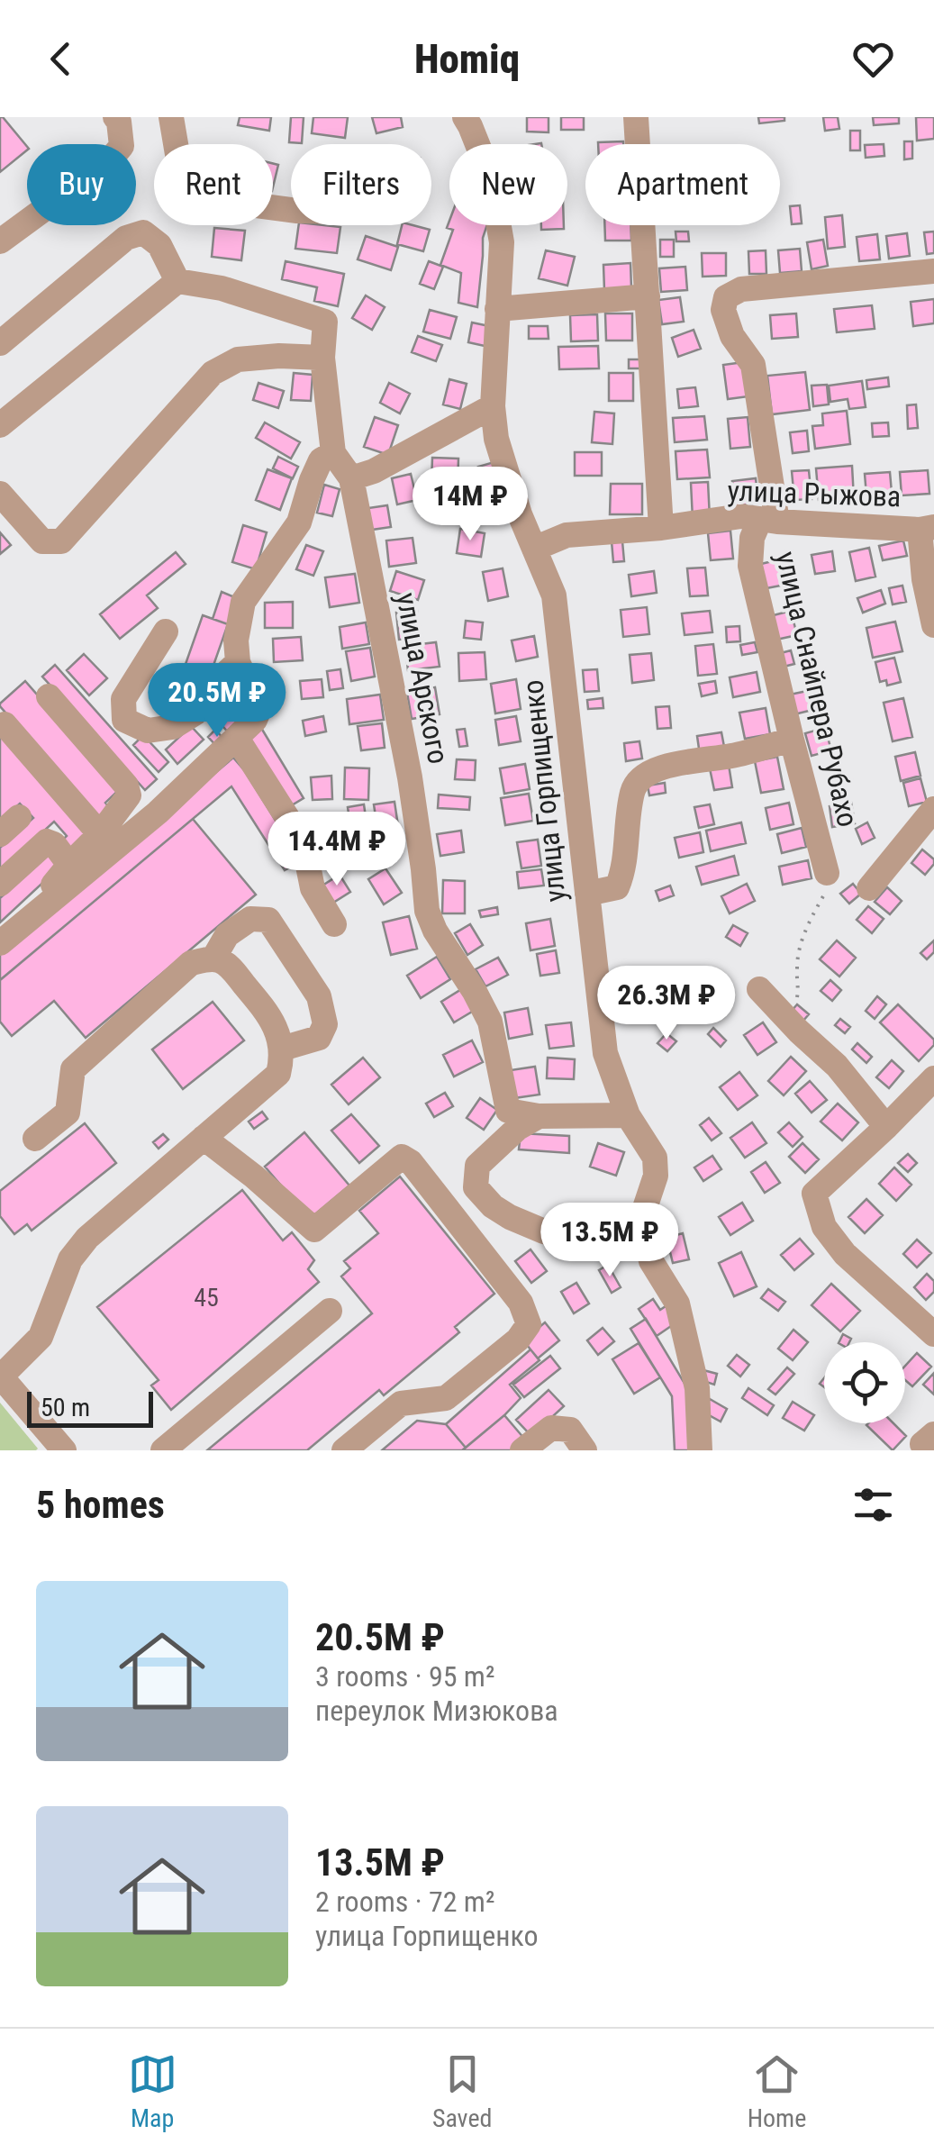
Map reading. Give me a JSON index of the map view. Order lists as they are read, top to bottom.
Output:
{
  "streets": {
    "street": [
      "улица Рыжова",
      "улица Арского",
      "улица Снайпера Рубахо",
      "улица Горпищенко"
    ]
  },
  "crossings": [
    ["улица Рыжова", "улица Снайпера Рубахо"],
    ["улица Рыжова", "улица Горпищенко"],
    ["улица Арского", "улица Горпищенко"]
  ],
  "house_numbers": ["45"],
  "scale_bar": "50 m",
  "page": {
    "header": "Homiq",
    "chip": [
      "Buy",
      "Rent",
      "Filters",
      "New",
      "Apartment"
    ],
    "price": [
      "14M ₽",
      "20.5M ₽",
      "14.4M ₽",
      "26.3M ₽",
      "13.5M ₽"
    ],
    "scale": "50 m",
    "heading": "5 homes",
    "list": [
      {
        "name": "20.5M ₽",
        "note": "3 rooms · 95 m² · переулок Мизюкова"
      },
      {
        "name": "13.5M ₽",
        "note": "2 rooms · 72 m² · улица Горпищенко"
      }
    ],
    "tabs": ["Map", "Saved", "Home"]
  }
}
